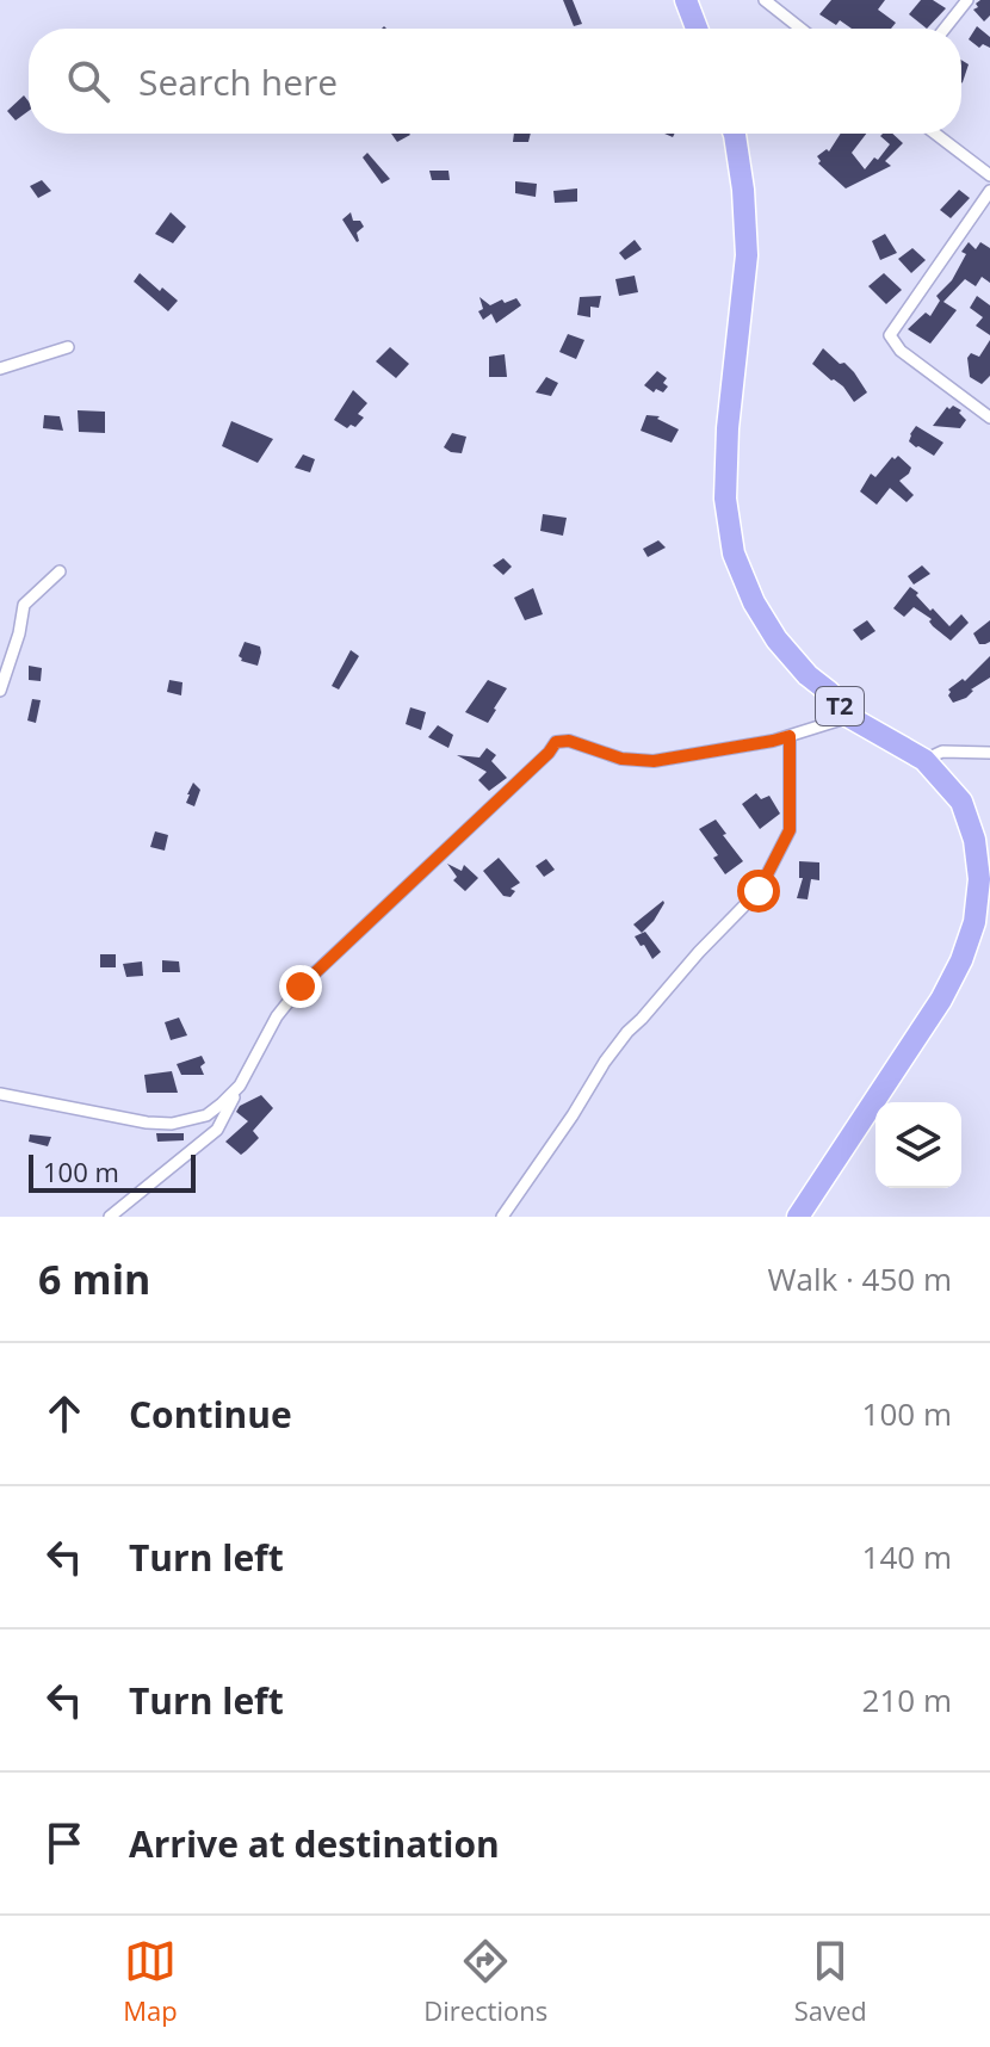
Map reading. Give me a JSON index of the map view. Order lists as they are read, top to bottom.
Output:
{
  "streets": {
    "highway": ["T2"]
  },
  "scale_bar": "100 m",
  "page": {
    "search": "Search here",
    "scale": "100 m",
    "heading": ["6 min", "Walk · 450 m"],
    "list": [
      ["Continue", "100 m"],
      ["Turn left", "140 m"],
      ["Turn left", "210 m"],
      "Arrive at destination"
    ],
    "nav": ["Map", "Directions", "Saved"]
  }
}
